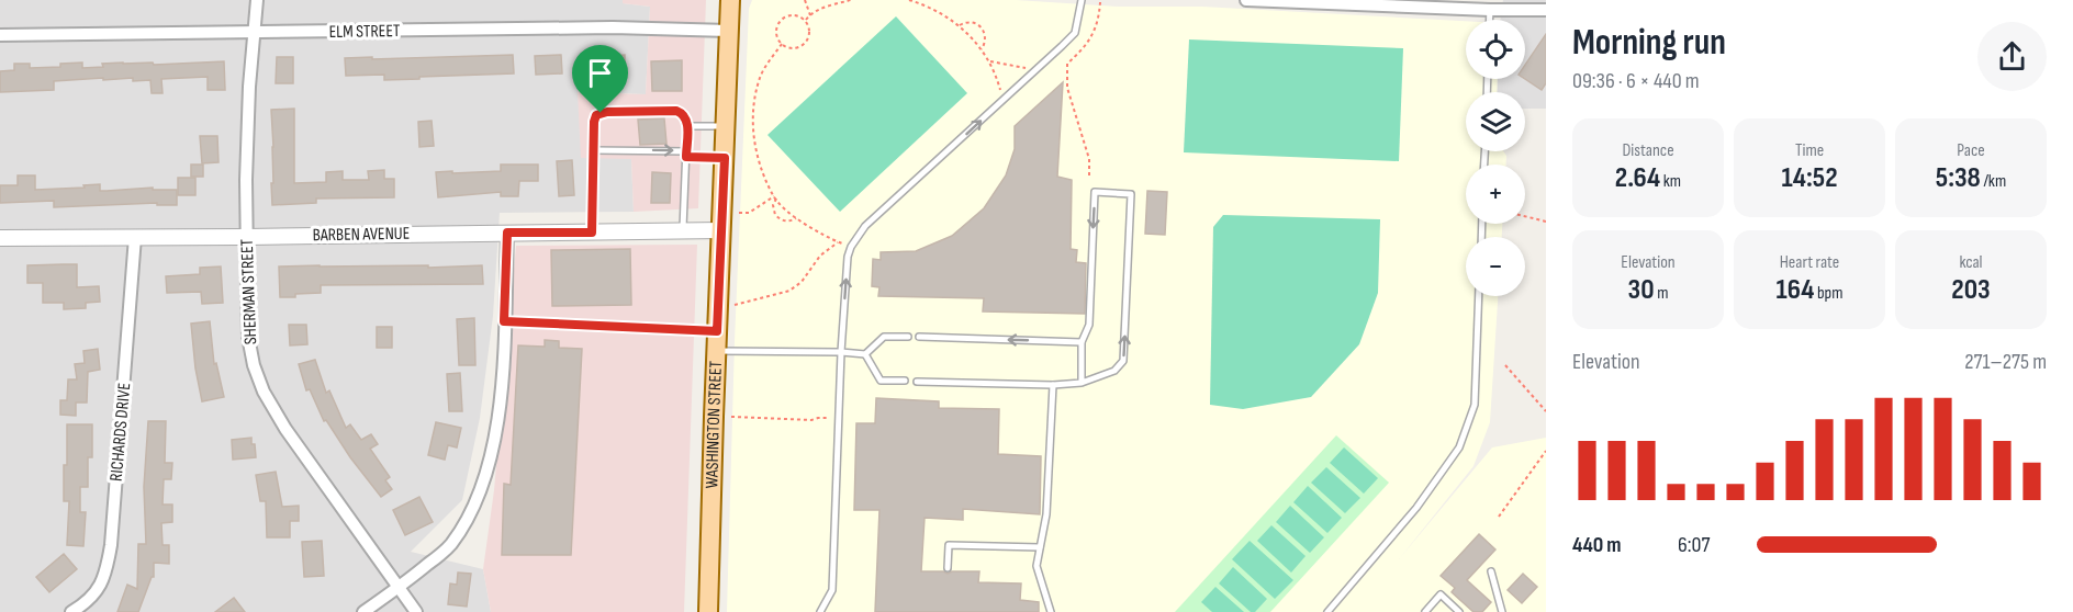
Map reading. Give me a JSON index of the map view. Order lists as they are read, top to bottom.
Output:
{
  "streets": {
    "main road": ["WASHINGTON STREET"],
    "street": [
      "ELM STREET",
      "BARBEN AVENUE",
      "SHERMAN STREET",
      "RICHARDS DRIVE"
    ]
  },
  "crossings": [
    ["ELM STREET", "SHERMAN STREET"],
    ["ELM STREET", "WASHINGTON STREET"],
    ["BARBEN AVENUE", "SHERMAN STREET"],
    ["BARBEN AVENUE", "WASHINGTON STREET"],
    ["BARBEN AVENUE", "RICHARDS DRIVE"]
  ],
  "page": {
    "heading": ["Morning run", "09:36 · 6 × 440 m"],
    "map_buttons": ["+", "−"],
    "stats": [
      ["Distance", "2.64 km"],
      ["Time", "14:52"],
      ["Pace", "5:38 /km"],
      ["Elevation", "30 m"],
      ["Heart rate", "164 bpm"],
      ["kcal", "203"]
    ],
    "chart": ["Elevation", "271–275 m"],
    "list": [
      {
        "name": "440 m",
        "note": "6:07"
      }
    ]
  }
}
